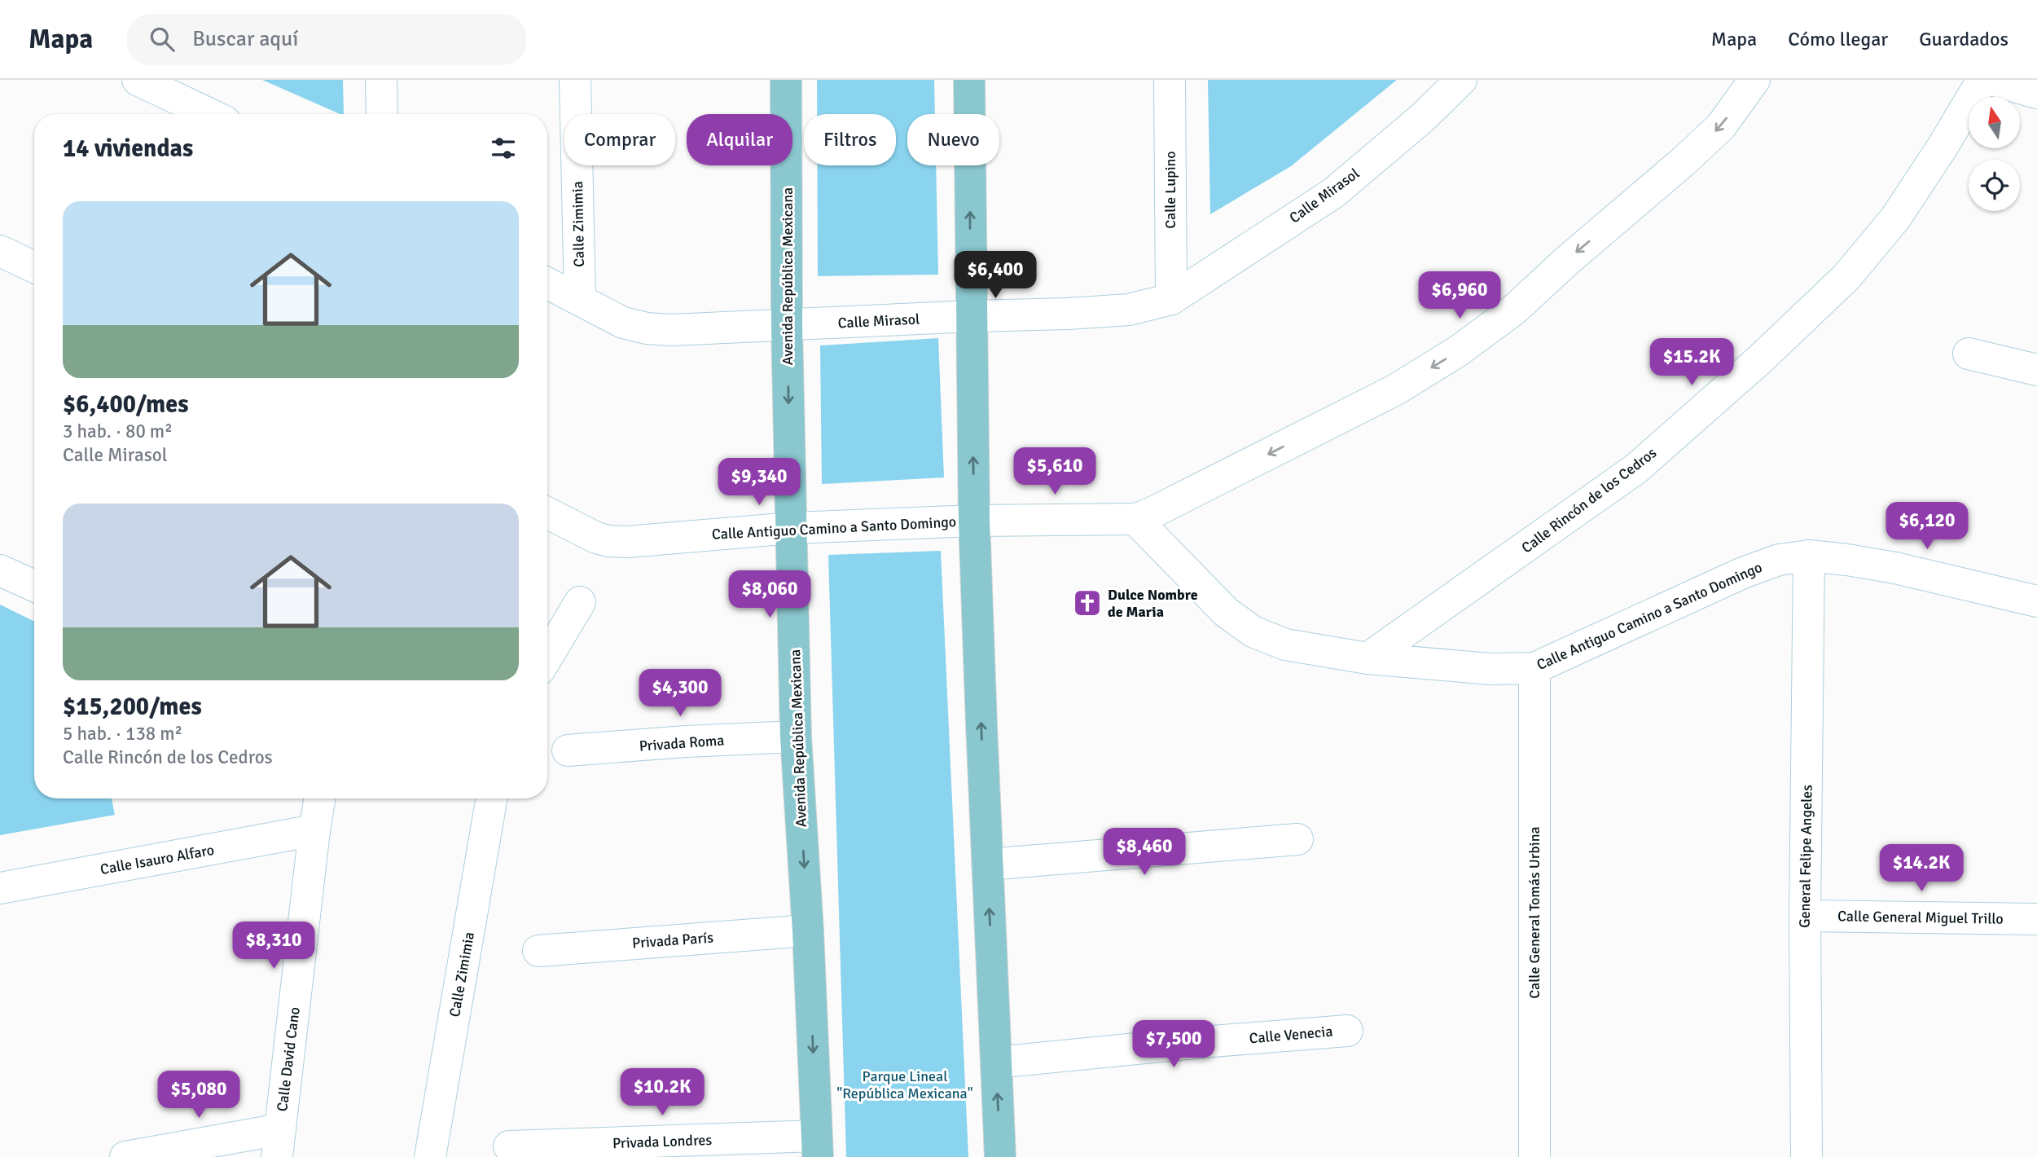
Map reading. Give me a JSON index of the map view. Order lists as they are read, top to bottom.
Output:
{
  "streets": {
    "main road": ["Avenida República Mexicana"],
    "street": [
      "Calle Lupino",
      "Calle Mirasol",
      "Calle Zimimia",
      "Calle Rincón de los Cedros",
      "Calle Antiguo Camino a Santo Domingo",
      "Privada Roma",
      "General Felipe Angeles",
      "Calle Isauro Alfaro",
      "Calle General Tomás Urbina",
      "Calle General Miguel Trillo",
      "Privada París",
      "Calle Venecia",
      "Calle David Cano",
      "Privada Londres"
    ]
  },
  "crossings": [
    ["Calle Lupino", "Calle Mirasol"],
    ["Calle Mirasol", "Calle Zimimia"],
    ["Calle Mirasol", "Avenida República Mexicana"],
    ["Avenida República Mexicana", "Calle Antiguo Camino a Santo Domingo"],
    ["Avenida República Mexicana", "Privada Roma"],
    ["Avenida República Mexicana", "Privada París"],
    ["Avenida República Mexicana", "Privada Londres"],
    ["Calle Rincón de los Cedros", "Calle Antiguo Camino a Santo Domingo"],
    ["Calle Antiguo Camino a Santo Domingo", "General Felipe Angeles"],
    ["Calle Antiguo Camino a Santo Domingo", "Calle General Tomás Urbina"],
    ["General Felipe Angeles", "Calle General Miguel Trillo"],
    ["Calle Isauro Alfaro", "Calle David Cano"]
  ],
  "parks": ["Parque Lineal \"República Mexicana\""],
  "places": {
    "church": ["Dulce Nombre de Maria"]
  },
  "north": "top",
  "page": {
    "header": "Mapa",
    "search": "Buscar aquí",
    "nav": ["Mapa", "Cómo llegar", "Guardados"],
    "chip": [
      "Comprar",
      "Alquilar",
      "Filtros",
      "Nuevo"
    ],
    "heading": "14 viviendas",
    "list": [
      {
        "name": "$6,400/mes",
        "note": "3 hab. · 80 m² · Calle Mirasol"
      },
      {
        "name": "$15,200/mes",
        "note": "5 hab. · 138 m² · Calle Rincón de los Cedros"
      }
    ],
    "price": [
      "$6,400",
      "$6,960",
      "$15.2K",
      "$5,610",
      "$9,340",
      "$6,120",
      "$8,060",
      "$4,300",
      "$8,460",
      "$14.2K",
      "$8,310",
      "$7,500",
      "$10.2K",
      "$5,080"
    ]
  }
}
